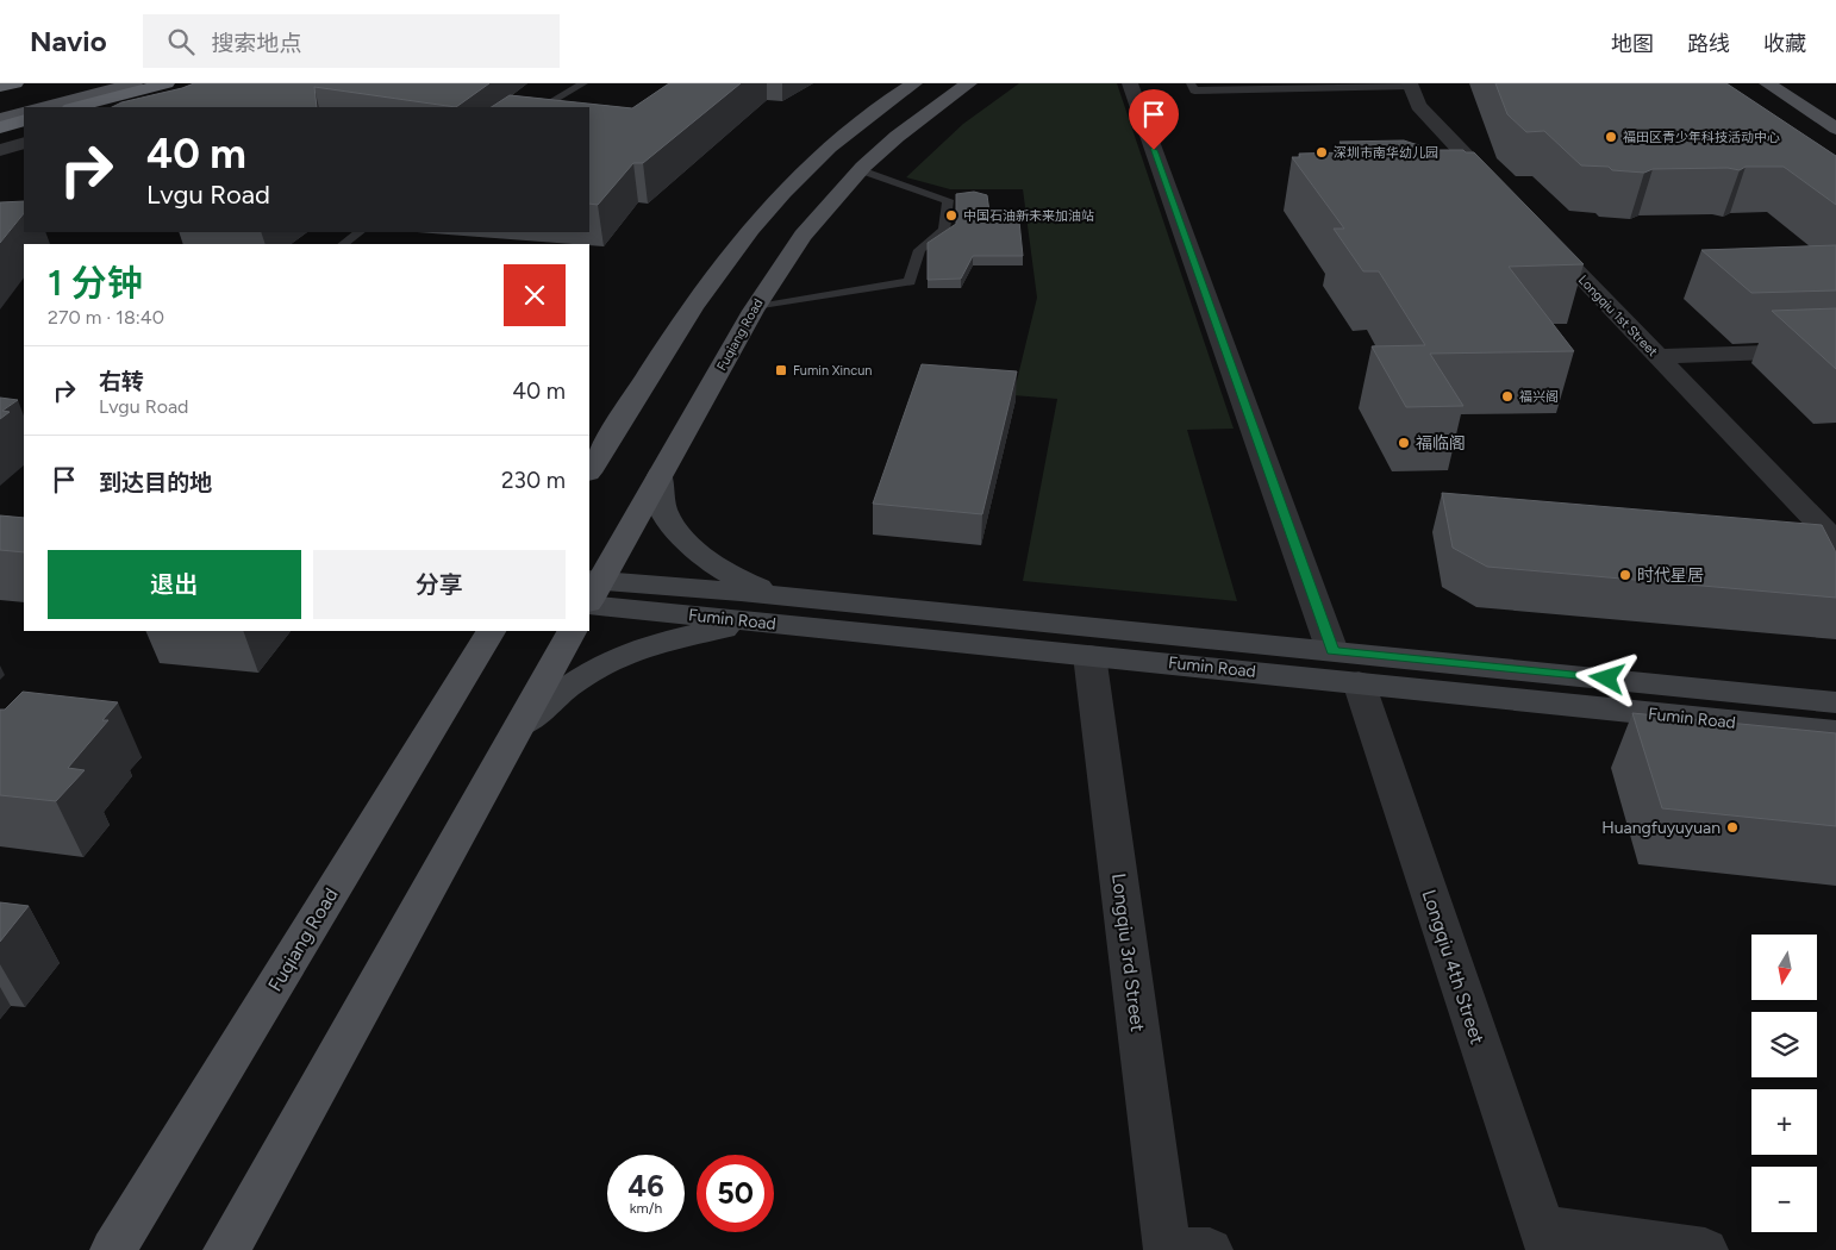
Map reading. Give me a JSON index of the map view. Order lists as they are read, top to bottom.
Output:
{
  "streets": {
    "main road": ["Fuqiang Road", "Fumin Road"],
    "street": ["Longqiu 1st Street", "Longqiu 3rd Street", "Longqiu 4th Street"]
  },
  "crossings": [
    ["Fuqiang Road", "Fumin Road"],
    ["Fumin Road", "Longqiu 3rd Street"],
    ["Fumin Road", "Longqiu 4th Street"]
  ],
  "places": {
    "other": [
      "福田区青少年科技活动中心",
      "深圳市南华幼儿园",
      "中国石油新未来加油站",
      "福兴阁",
      "福临阁",
      "时代星居",
      "Huangfuyuyuan"
    ],
    "transit": ["Fumin Xincun"]
  },
  "north": "bottom",
  "page": {
    "header": "Navio",
    "search": "搜索地点",
    "nav": ["地图", "路线", "收藏"],
    "turn": ["40 m", "Lvgu Road"],
    "heading": ["1 分钟", "270 m · 18:40"],
    "list": [
      {
        "name": "右转",
        "note": "Lvgu Road",
        "value": "40 m"
      },
      {
        "name": "到达目的地",
        "value": "230 m"
      }
    ],
    "buttons": ["退出", "分享"],
    "map_buttons": ["+", "−"],
    "speed": "46 km/h",
    "limit": "50"
  }
}
